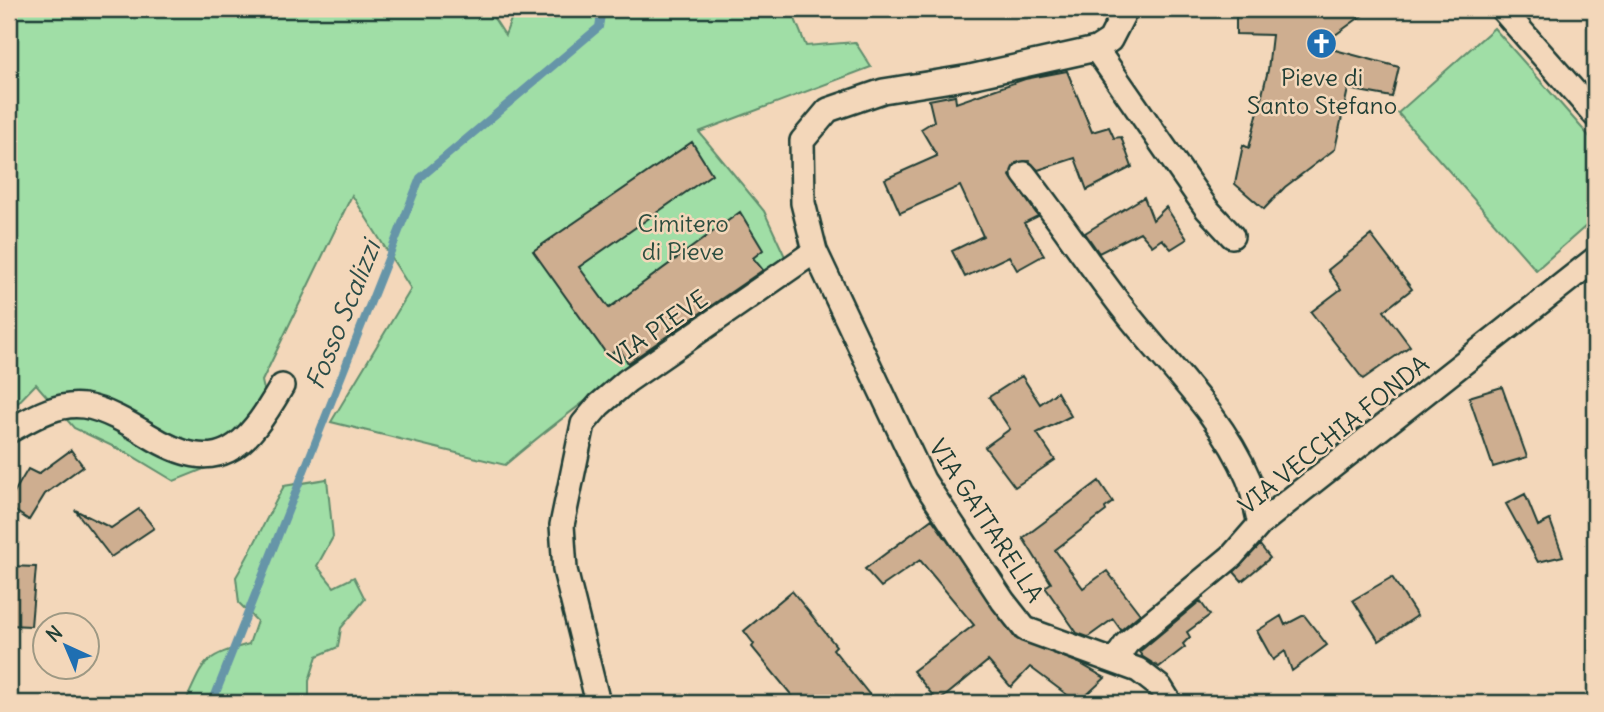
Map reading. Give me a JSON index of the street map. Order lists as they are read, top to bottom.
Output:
{
  "streets": {
    "street": ["VIA PIEVE", "VIA VECCHIA FONDA", "VIA GATTARELLA"]
  },
  "crossings": [
    ["VIA PIEVE", "VIA GATTARELLA"],
    ["VIA VECCHIA FONDA", "VIA GATTARELLA"]
  ],
  "water": ["Fosso Scalizzi"],
  "parks": ["Cimitero di Pieve"],
  "places": {
    "church": ["Pieve di Santo Stefano"]
  },
  "north": "top left"
}
